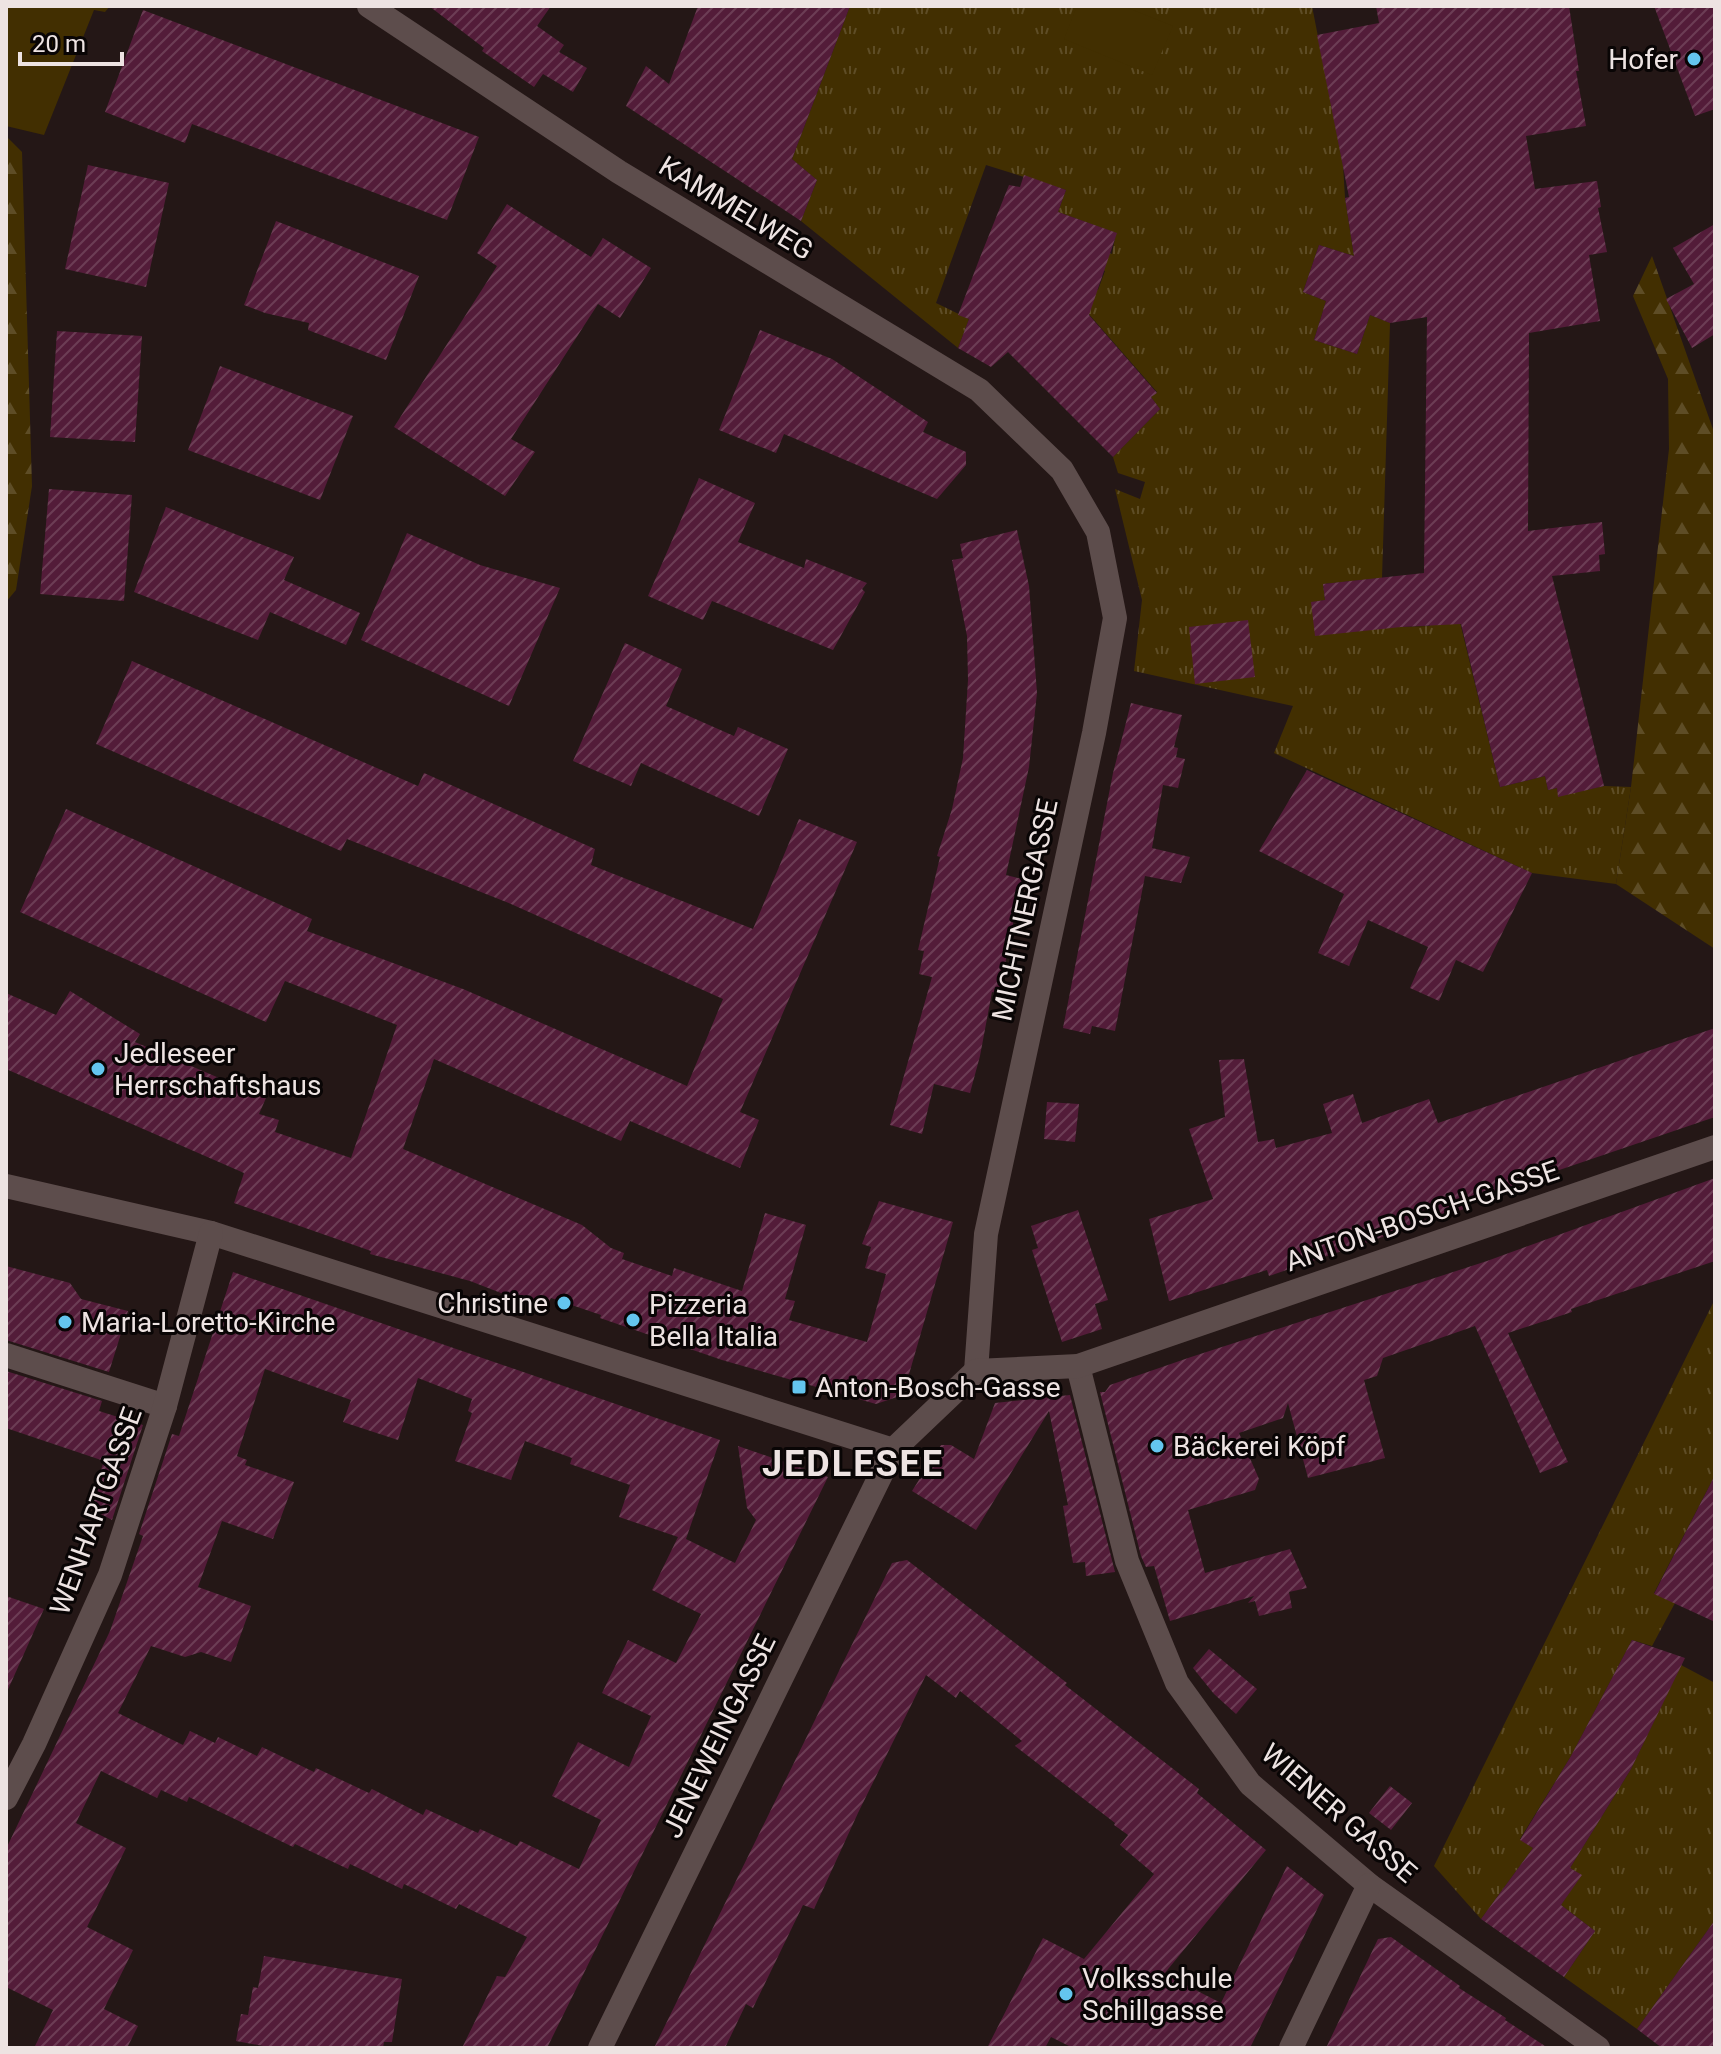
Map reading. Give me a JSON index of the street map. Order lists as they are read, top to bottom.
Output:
{
  "streets": {
    "street": [
      "KAMMELWEG",
      "MICHTNERGASSE",
      "ANTON-BOSCH-GASSE",
      "WENHARTGASSE",
      "JENEWEINGASSE",
      "WIENER GASSE"
    ]
  },
  "crossings": [
    ["KAMMELWEG", "MICHTNERGASSE"],
    ["MICHTNERGASSE", "ANTON-BOSCH-GASSE"],
    ["ANTON-BOSCH-GASSE", "WIENER GASSE"]
  ],
  "districts": ["JEDLESEE"],
  "places": {
    "other": [
      "Hofer",
      "Jedleseer Herrschaftshaus",
      "Christine",
      "Pizzeria Bella Italia",
      "Maria-Loretto-Kirche",
      "Bäckerei Köpf",
      "Volksschule Schillgasse"
    ],
    "transit": ["Anton-Bosch-Gasse"]
  },
  "scale_bar": "20 m"
}
